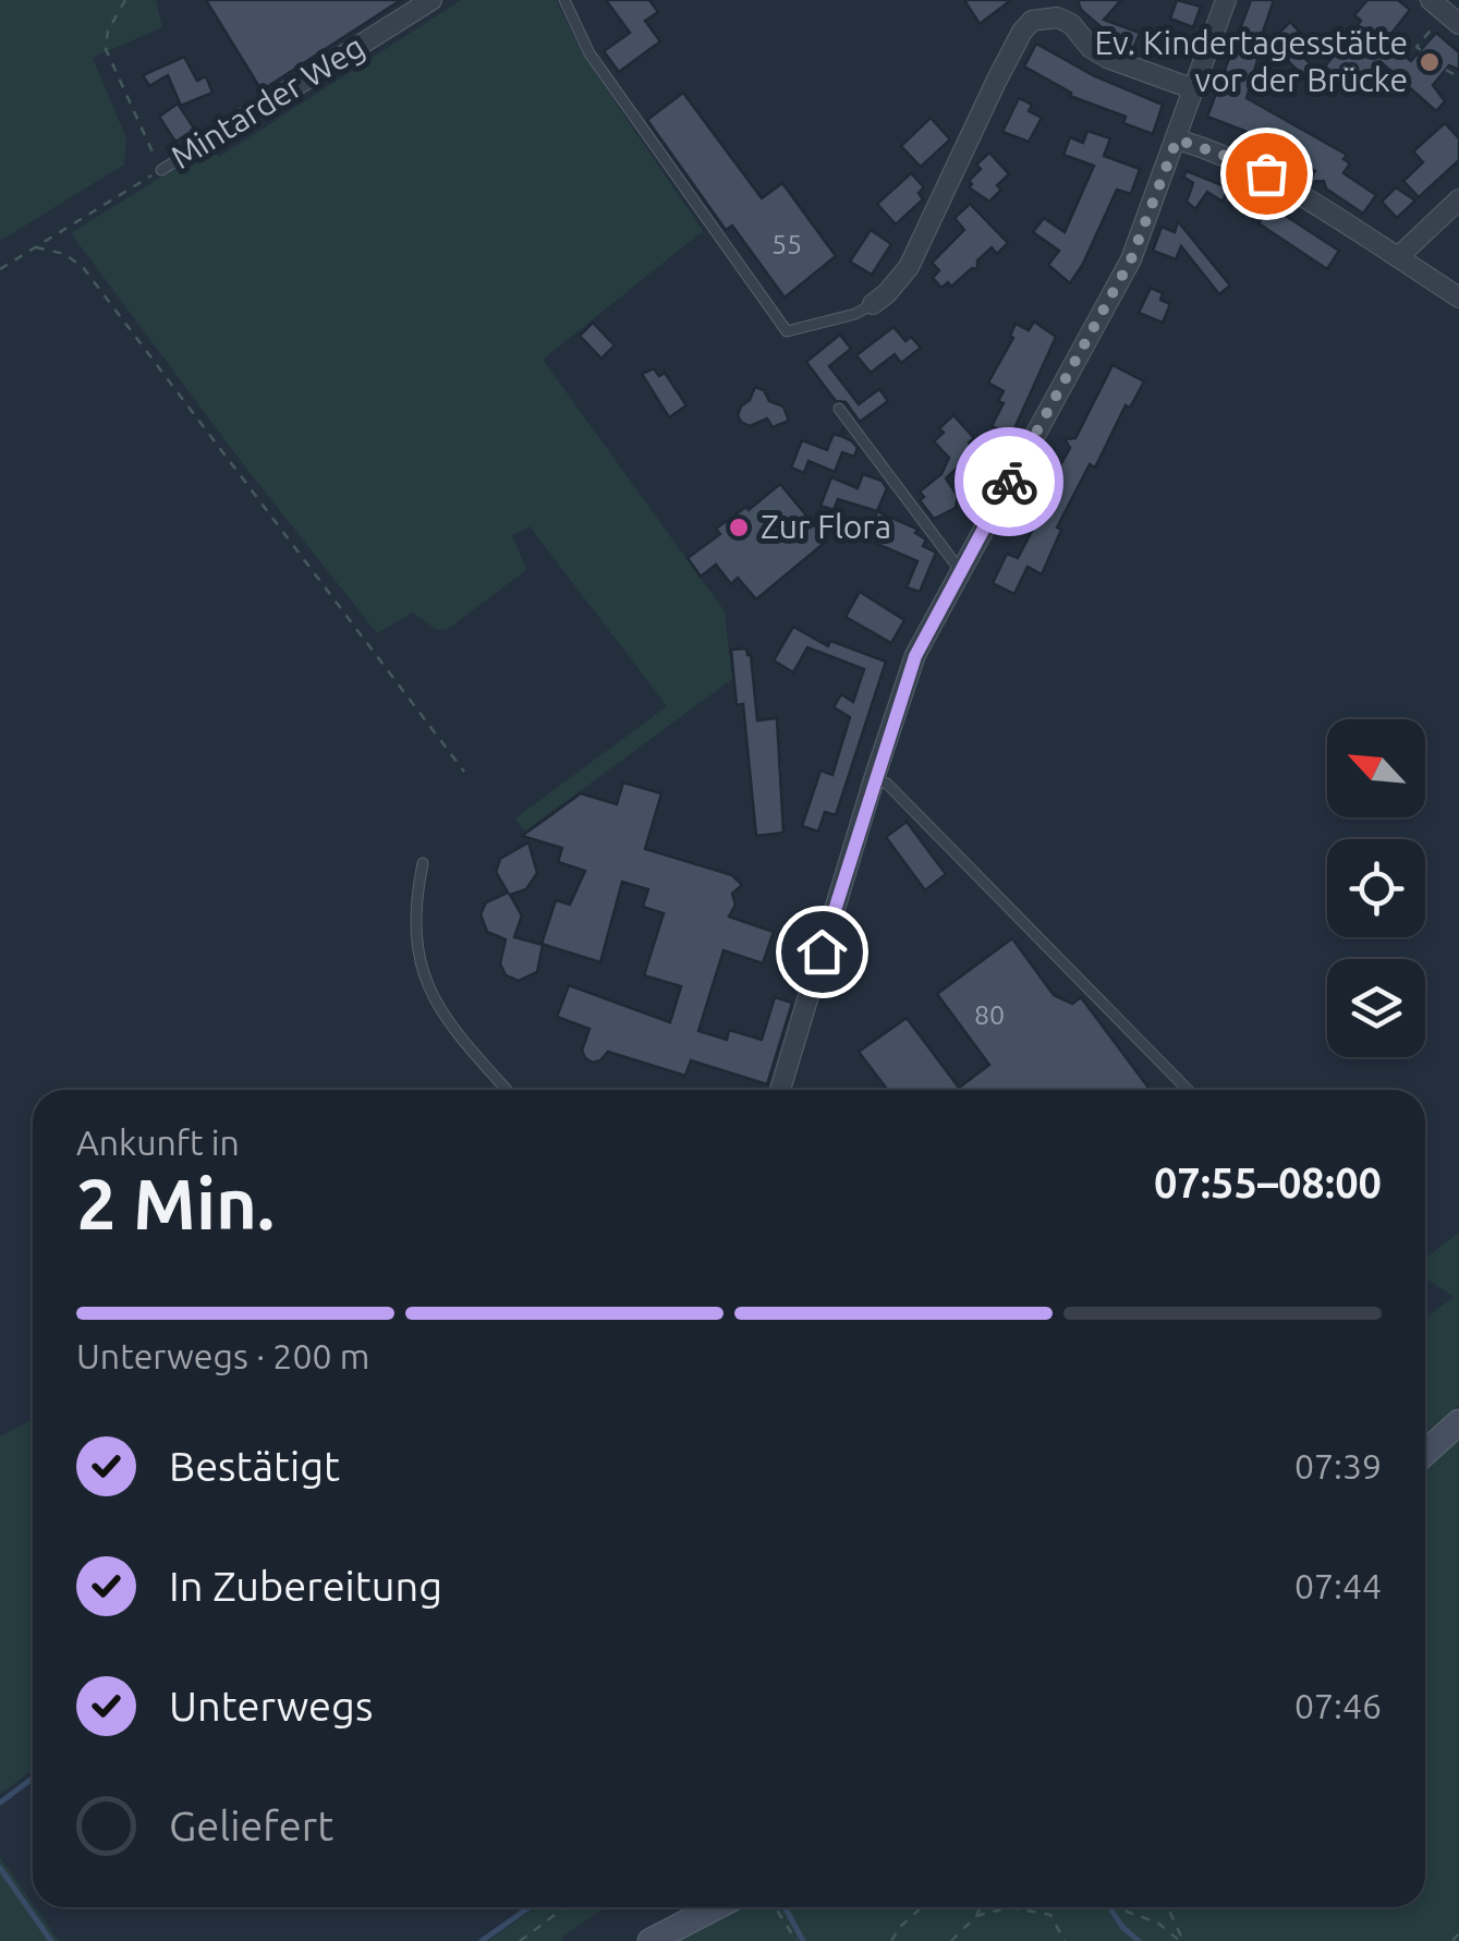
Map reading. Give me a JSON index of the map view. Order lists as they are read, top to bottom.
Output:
{
  "streets": {
    "street": ["Mintarder Weg"]
  },
  "places": ["Ev. Kindertagesstätte vor der Brücke", "Zur Flora"],
  "house_numbers": ["55", "80"],
  "north": "top left",
  "page": {
    "heading": ["2 Min.", "Ankunft in", "07:55–08:00"],
    "bar": "Unterwegs · 200 m",
    "list": [
      ["Bestätigt", "07:39"],
      ["In Zubereitung", "07:44"],
      ["Unterwegs", "07:46"],
      "Geliefert"
    ]
  }
}
